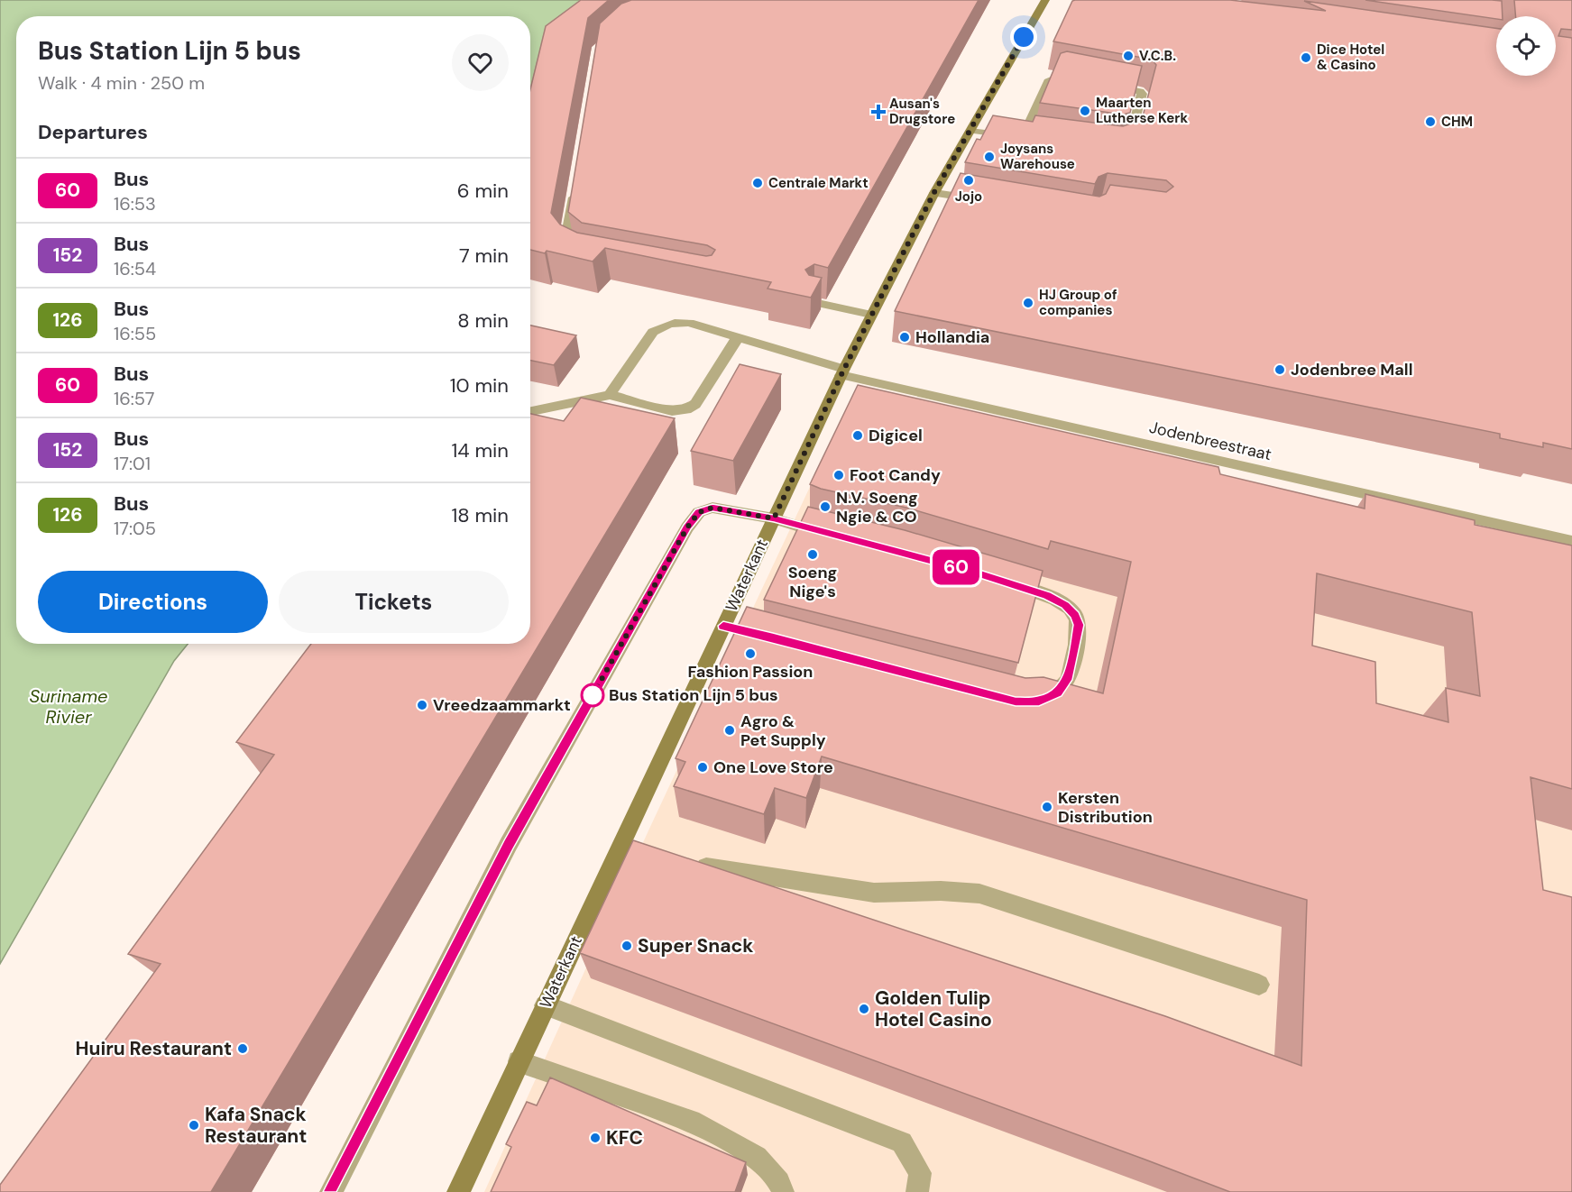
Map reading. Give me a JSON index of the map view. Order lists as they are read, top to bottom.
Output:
{
  "streets": {
    "main road": ["Waterkant"],
    "street": ["Jodenbreestraat"]
  },
  "crossings": [
    ["Jodenbreestraat", "Waterkant"]
  ],
  "water": ["Suriname Rivier"],
  "places": {
    "other": [
      "V.C.B.",
      "Dice Hotel & Casino",
      "Maarten Lutherse Kerk",
      "CHM",
      "Joysans Warehouse",
      "Jojo",
      "Centrale Markt",
      "HJ Group of companies",
      "Hollandia",
      "Jodenbree Mall",
      "Digicel",
      "Foot Candy",
      "N.V. Soeng Ngie & CO",
      "Soeng Nige's",
      "Fashion Passion",
      "Bus Station Lijn 5 bus",
      "Vreedzaammarkt",
      "Agro & Pet Supply",
      "One Love Store",
      "Kersten Distribution",
      "Super Snack",
      "Golden Tulip Hotel Casino",
      "Huiru Restaurant",
      "Kafa Snack Restaurant",
      "KFC"
    ],
    "health": ["Ausan's Drugstore"]
  },
  "lines": ["bus line 60"],
  "page": {
    "on_map": "60",
    "heading": [
      ["Bus Station Lijn 5 bus", "Walk · 4 min · 250 m"],
      "Departures"
    ],
    "list": [
      {
        "mark": "60",
        "name": "Bus",
        "note": "16:53",
        "value": "6 min"
      },
      {
        "mark": "152",
        "name": "Bus",
        "note": "16:54",
        "value": "7 min"
      },
      {
        "mark": "126",
        "name": "Bus",
        "note": "16:55",
        "value": "8 min"
      },
      {
        "mark": "60",
        "name": "Bus",
        "note": "16:57",
        "value": "10 min"
      },
      {
        "mark": "152",
        "name": "Bus",
        "note": "17:01",
        "value": "14 min"
      },
      {
        "mark": "126",
        "name": "Bus",
        "note": "17:05",
        "value": "18 min"
      }
    ],
    "buttons": ["Directions", "Tickets"]
  }
}
